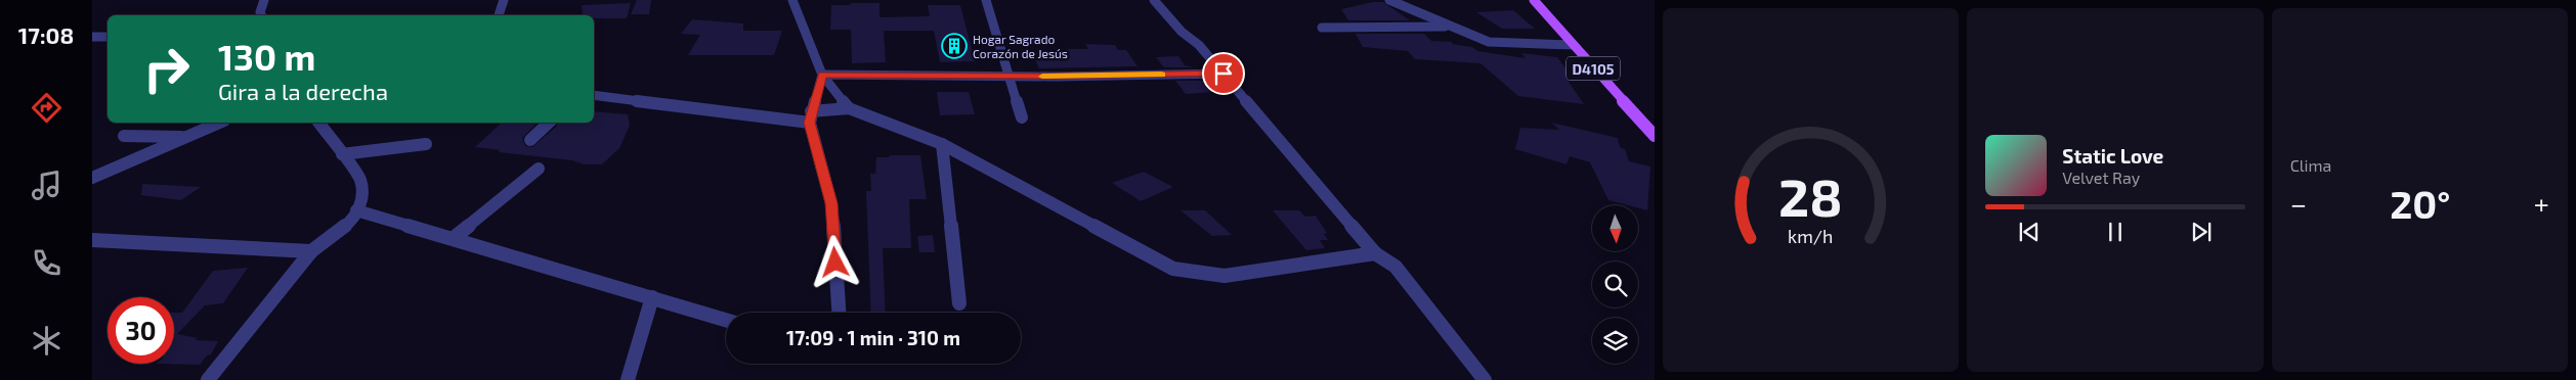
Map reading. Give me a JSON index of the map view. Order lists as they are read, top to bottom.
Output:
{
  "streets": {
    "main road": ["D4105"]
  },
  "places": {
    "building": ["Hogar Sagrado Corazón de Jesús"]
  },
  "north": "bottom",
  "page": {
    "tabs": "17:08",
    "tile": "Clima",
    "turn": ["130 m", "Gira a la derecha"],
    "song": ["Static Love", "Velvet Ray"],
    "heat": ["−", "20°", "+"],
    "limit": "30",
    "trip": "17:09 · 1 min · 310 m",
    "gauge": ["28", "km/h"]
  }
}
